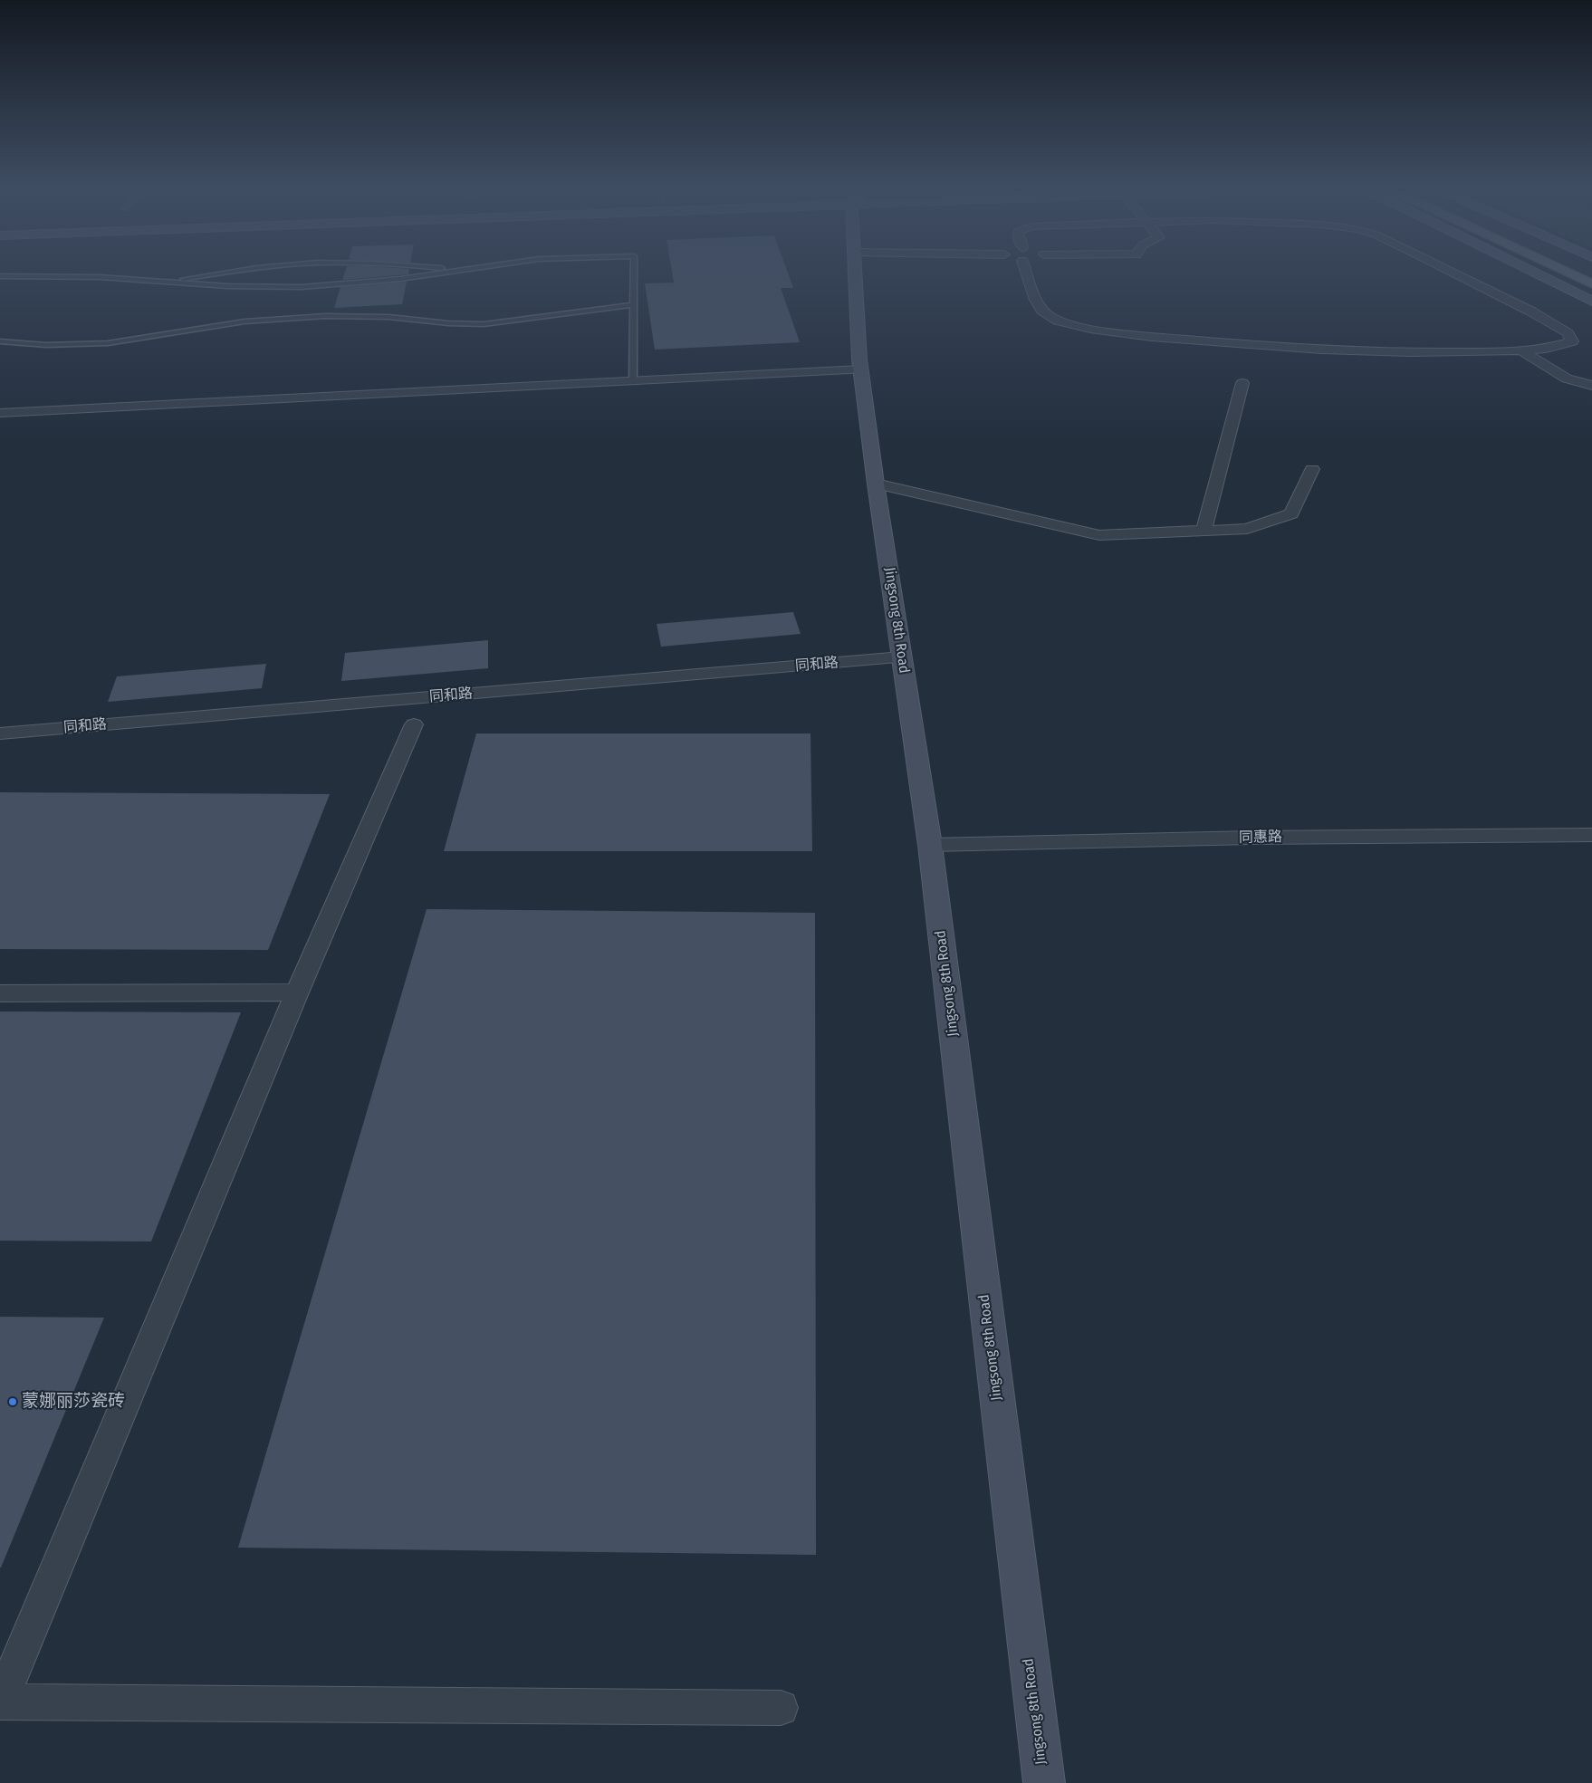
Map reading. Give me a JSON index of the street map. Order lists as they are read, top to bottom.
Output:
{
  "streets": {
    "main road": ["Jingsong 8th Road"],
    "street": ["同和路", "同惠路"]
  },
  "crossings": [
    ["Jingsong 8th Road", "同和路"],
    ["Jingsong 8th Road", "同惠路"]
  ],
  "places": ["蒙娜丽莎瓷砖"]
}
